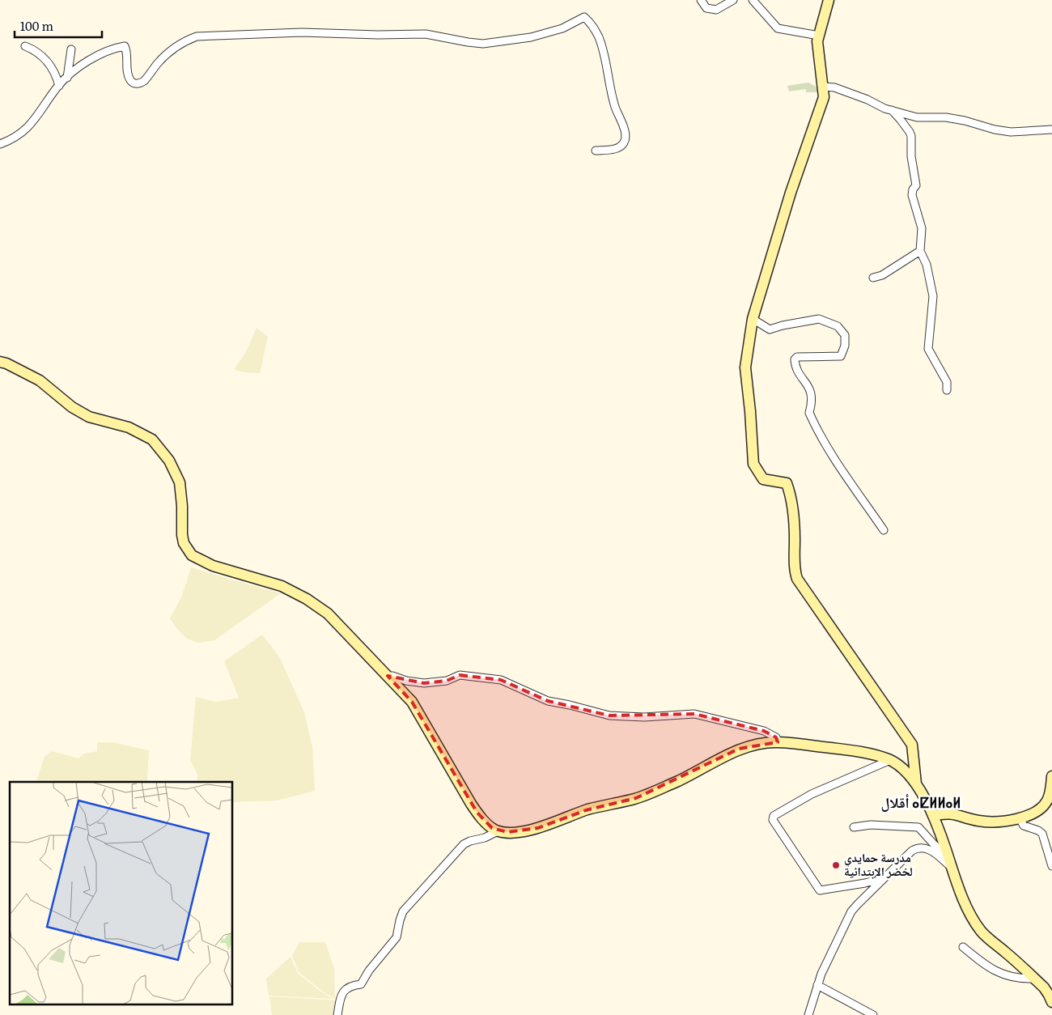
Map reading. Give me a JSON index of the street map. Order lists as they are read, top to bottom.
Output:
{
  "districts": ["أقلال ⴰⵇⵍⵍⴰⵍ"],
  "places": ["مدرسة حمايدي لخضر الإبتدائية"],
  "scale_bar": "100 m"
}
